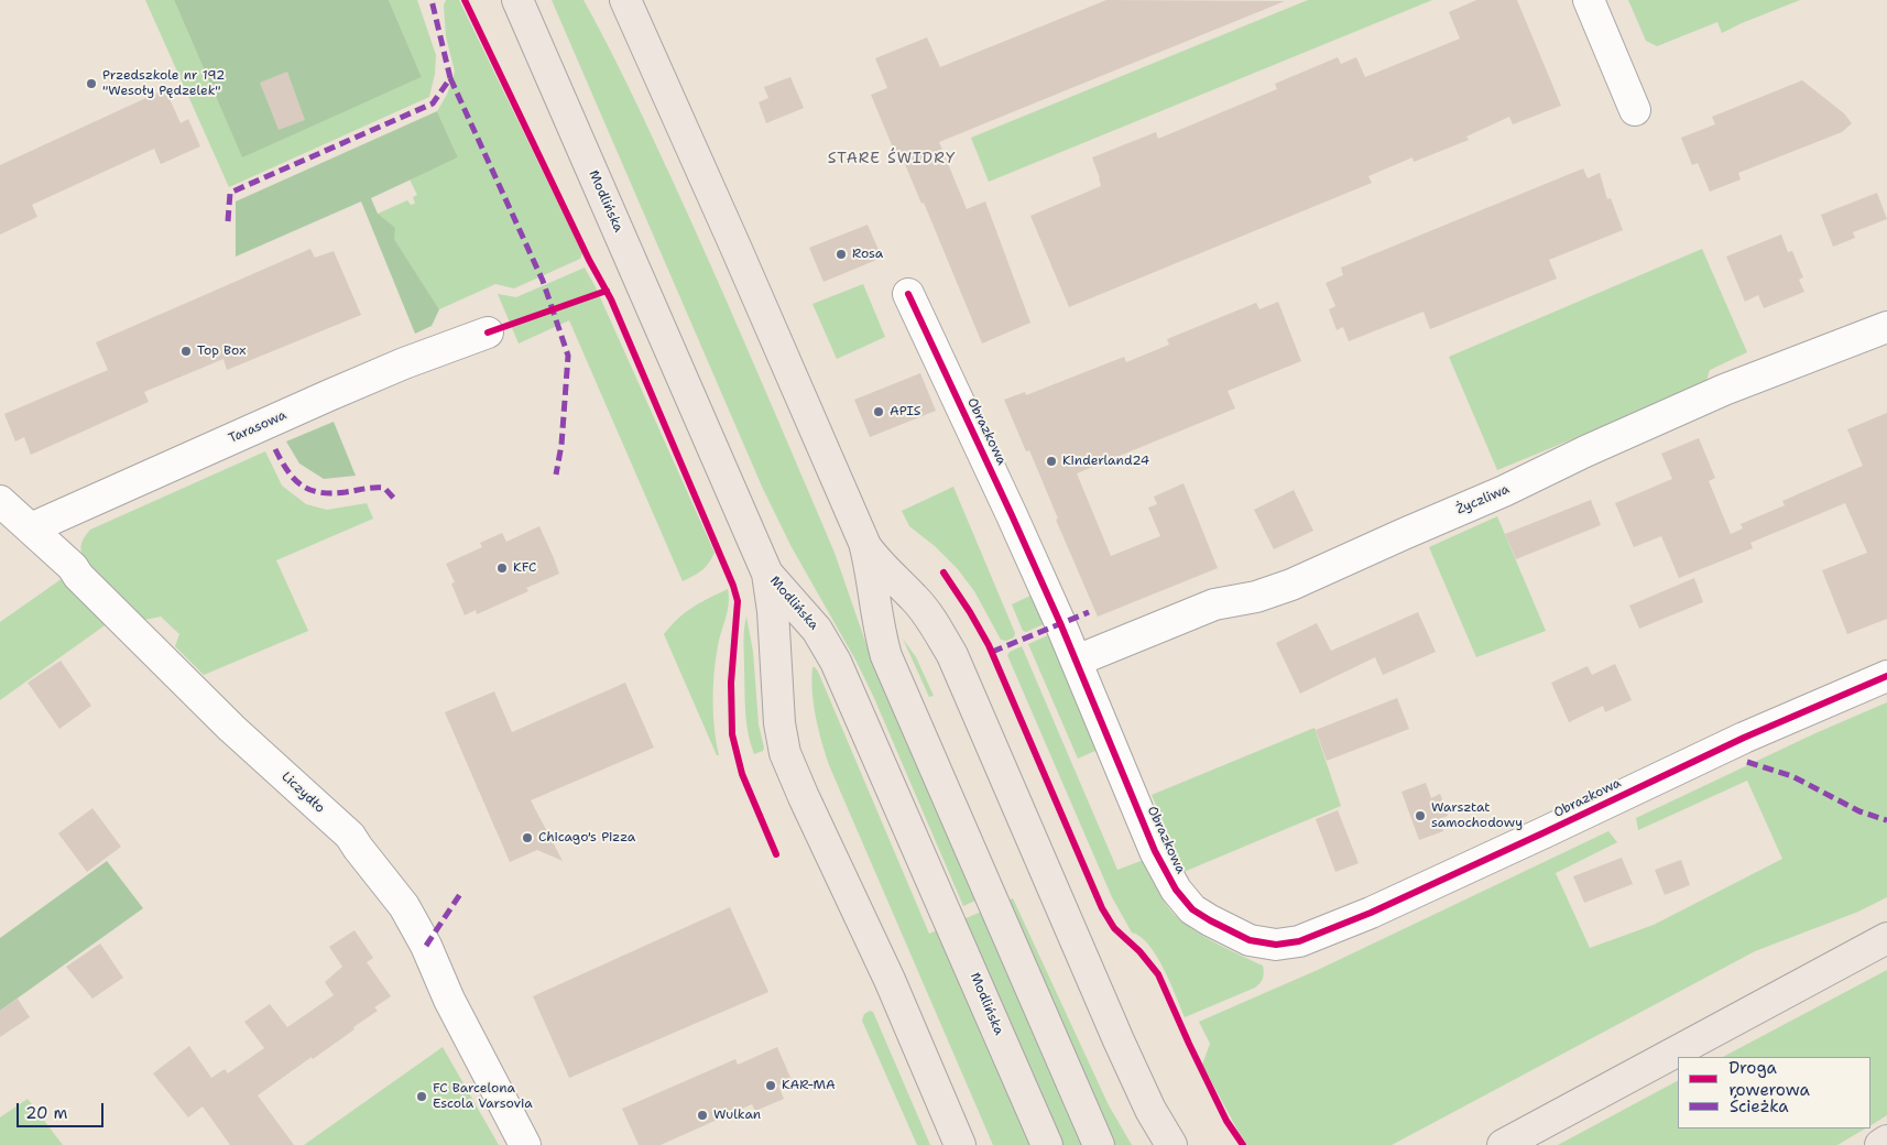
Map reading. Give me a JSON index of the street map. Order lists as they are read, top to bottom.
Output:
{
  "streets": {
    "main road": ["Modlińska"],
    "street": [
      "Tarasowa",
      "Obrazkowa",
      "Życzliwa",
      "Liczydło"
    ]
  },
  "crossings": [
    ["Tarasowa", "Liczydło"],
    ["Obrazkowa", "Życzliwa"]
  ],
  "districts": ["STARE ŚWIDRY"],
  "places": [
    "Przedszkole nr 192 \"Wesoły Pędzelek\"",
    "Rosa",
    "Top Box",
    "APIS",
    "Kinderland24",
    "KFC",
    "Warsztat samochodowy",
    "Chicago's Pizza",
    "KAR-MA",
    "FC Barcelona Escola Varsovia",
    "Wulkan"
  ],
  "legend": ["Droga rowerowa", "Ścieżka"],
  "scale_bar": "20 m"
}
